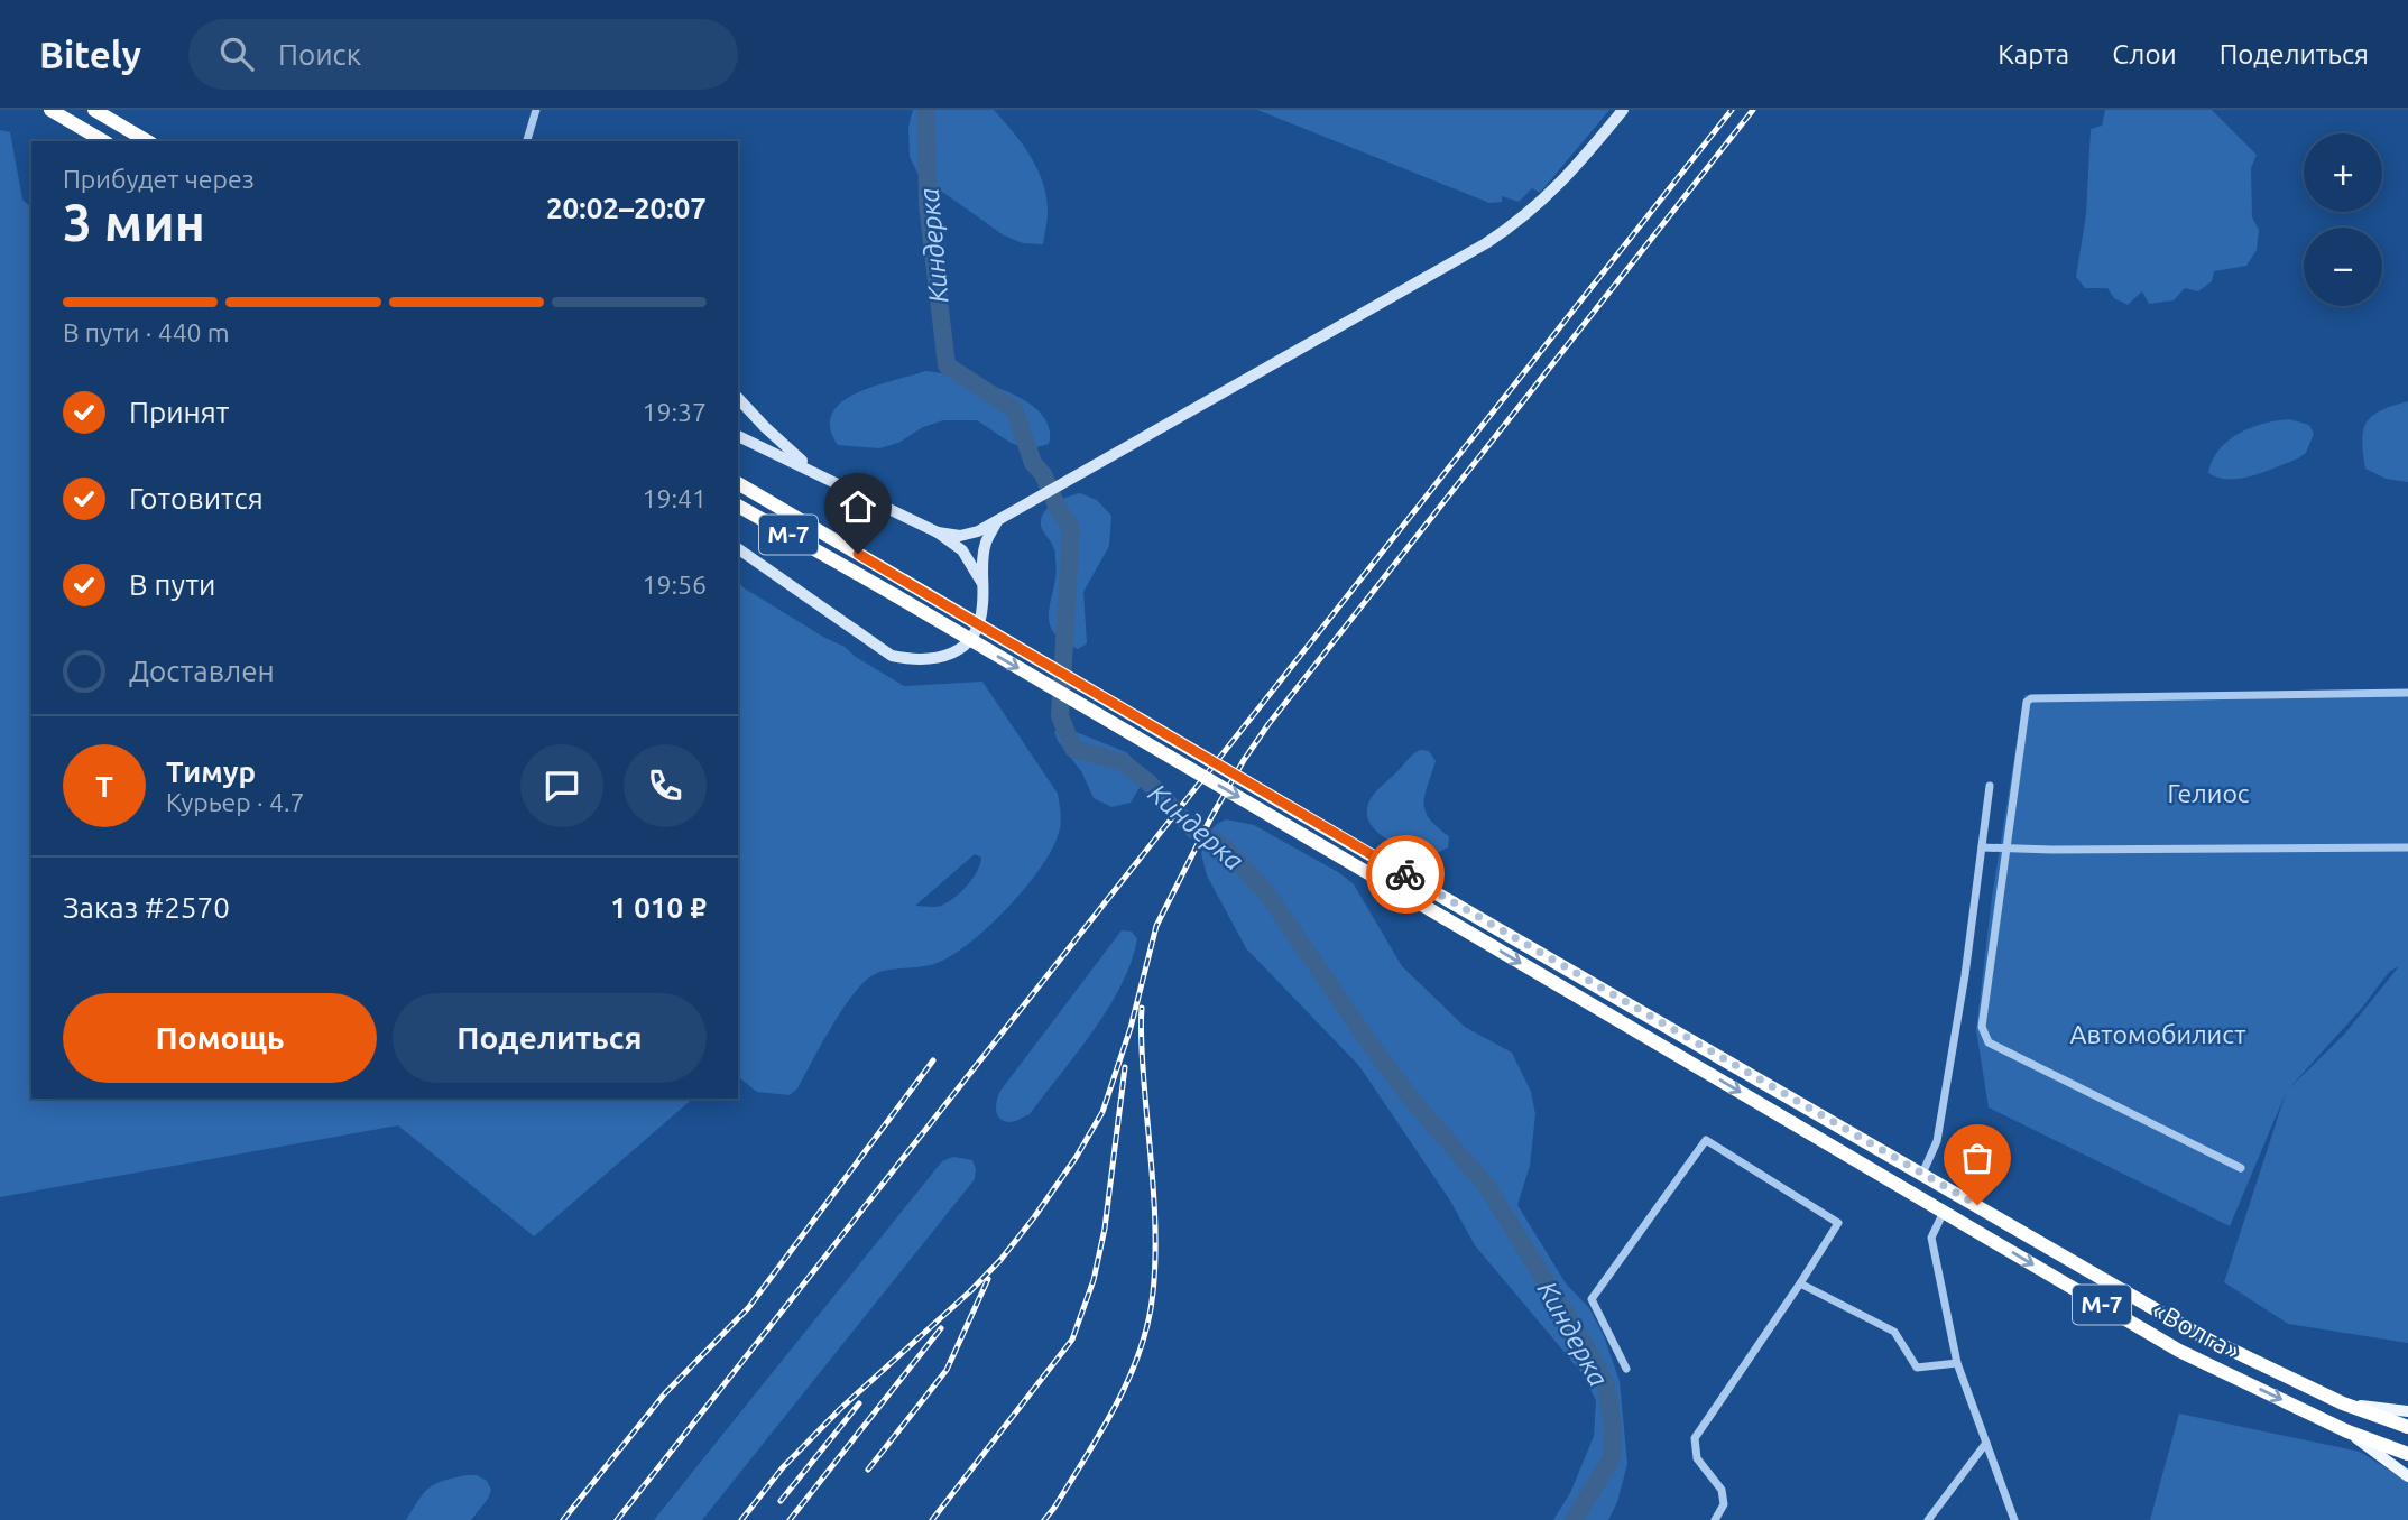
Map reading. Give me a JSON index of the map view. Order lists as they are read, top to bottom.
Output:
{
  "streets": {
    "highway": ["М-7", "«Волга»"]
  },
  "water": ["Киндерка"],
  "parks": ["Гелиос", "Автомобилист"],
  "page": {
    "header": "Bitely",
    "search": "Поиск",
    "nav": ["Карта", "Слои", "Поделиться"],
    "map_buttons": ["+", "−"],
    "heading": ["3 мин", "Прибудет через", "20:02–20:07"],
    "panel": [
      "Тимур",
      "Курьер · 4.7",
      "Заказ #2570",
      "1 010 ₽"
    ],
    "bar": "В пути · 440 m",
    "list": [
      ["Принят", "19:37"],
      ["Готовится", "19:41"],
      ["В пути", "19:56"],
      "Доставлен"
    ],
    "round": "Т",
    "buttons": ["Помощь", "Поделиться"]
  }
}
